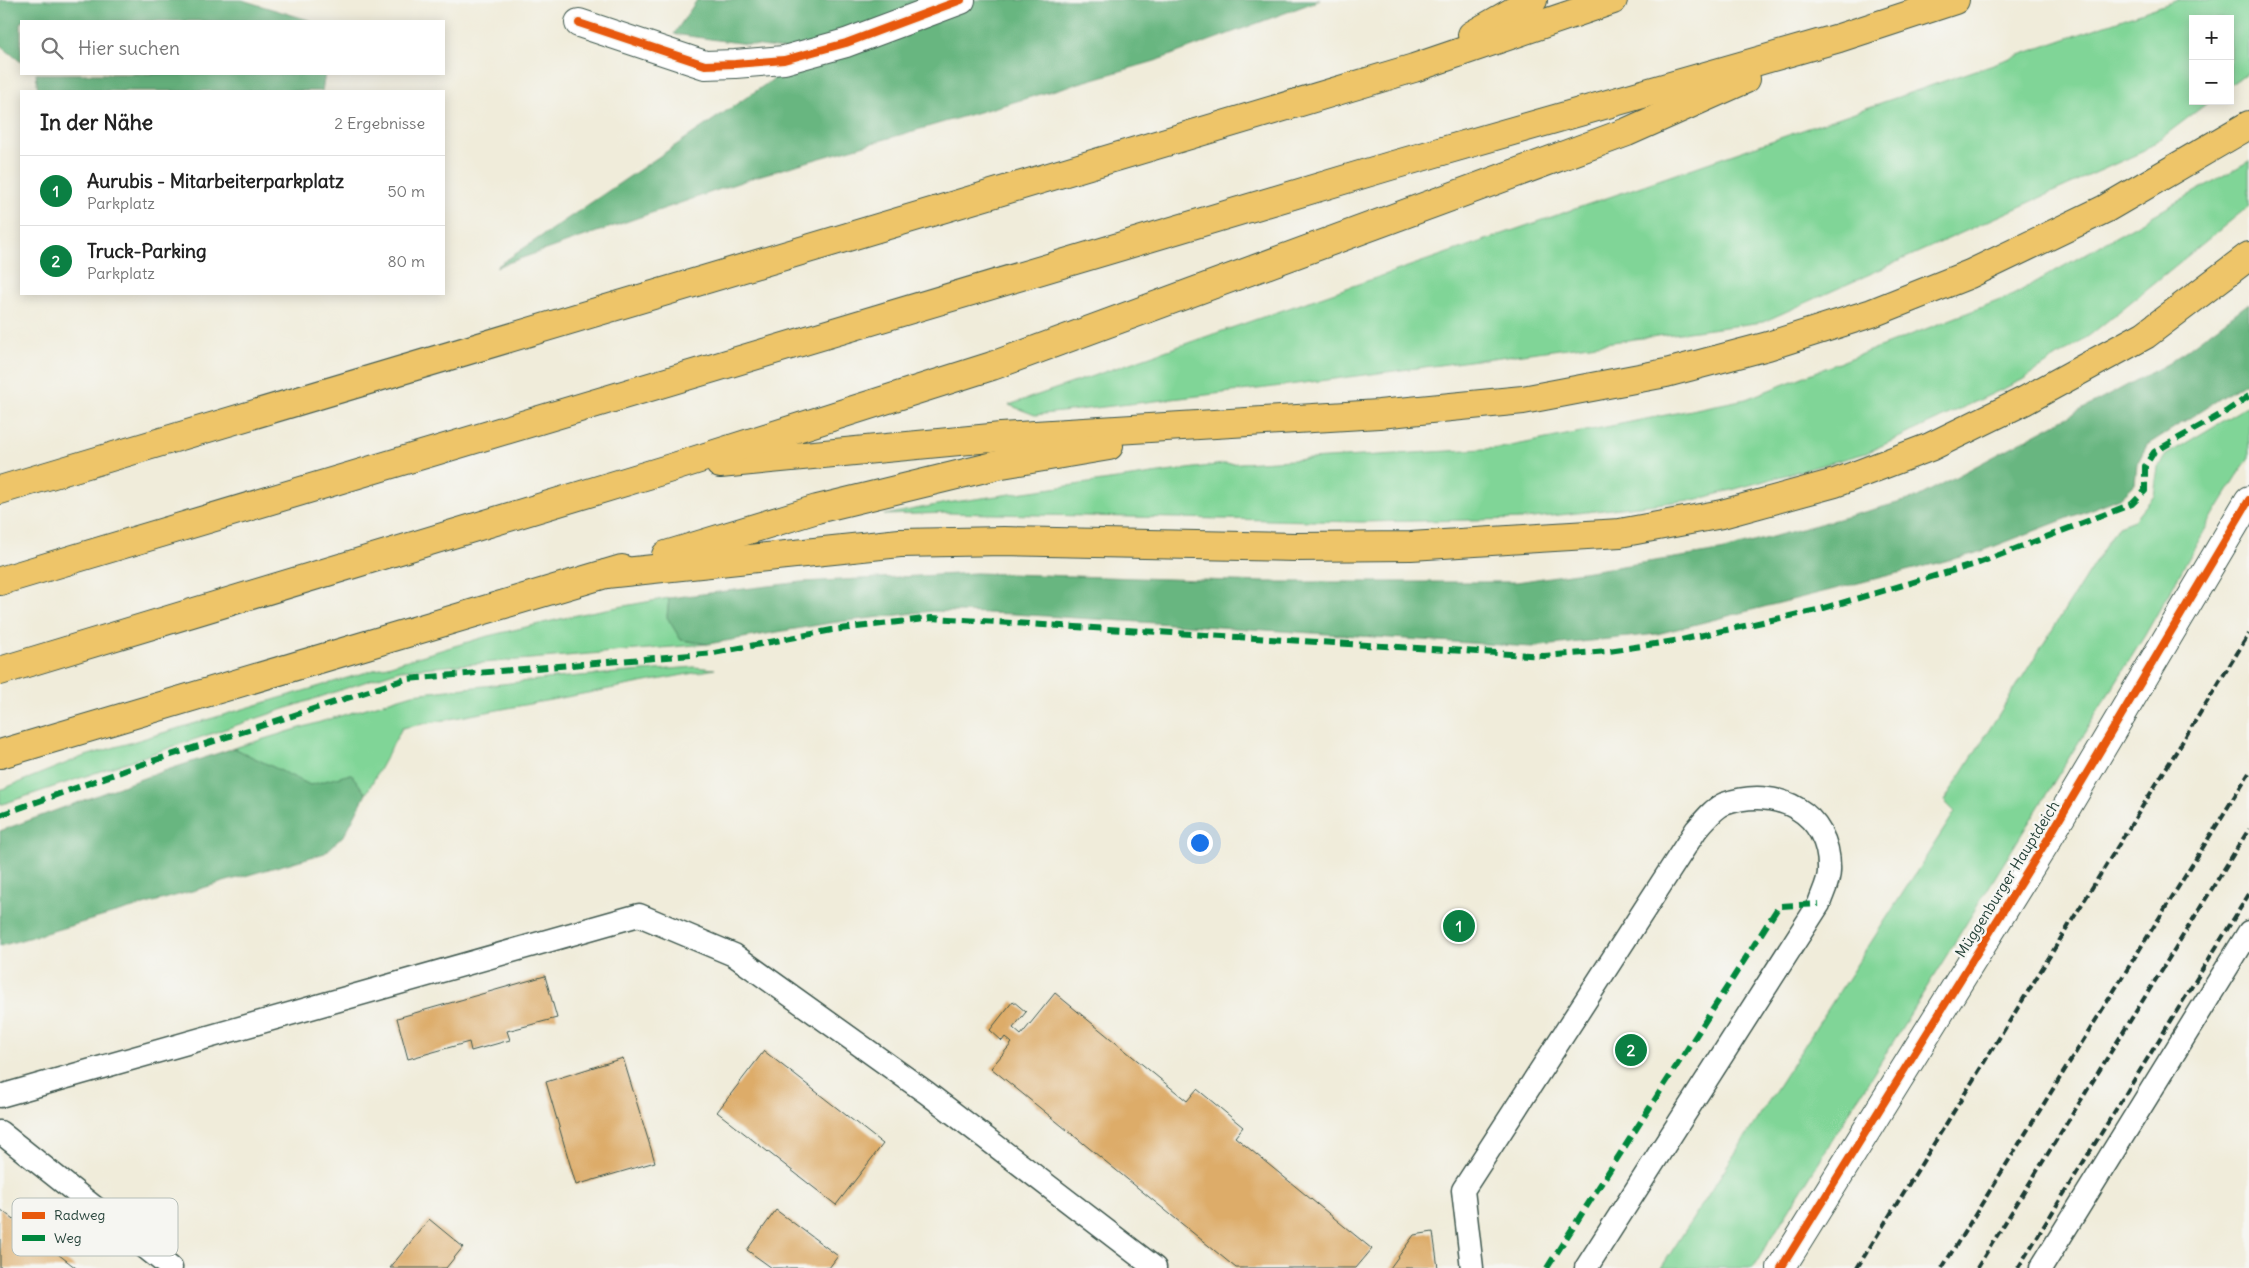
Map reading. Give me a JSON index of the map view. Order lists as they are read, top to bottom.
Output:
{
  "streets": {
    "street": ["Müggenburger Hauptdeich"]
  },
  "legend": ["Radweg", "Weg"],
  "page": {
    "map_buttons": ["+", "−"],
    "search": "Hier suchen",
    "heading": ["In der Nähe", "2 Ergebnisse"],
    "list": [
      {
        "mark": "1",
        "name": "Aurubis - Mitarbeiterparkplatz",
        "note": "Parkplatz",
        "value": "50 m"
      },
      {
        "mark": "2",
        "name": "Truck-Parking",
        "note": "Parkplatz",
        "value": "80 m"
      }
    ],
    "pins": ["1", "2"]
  }
}
